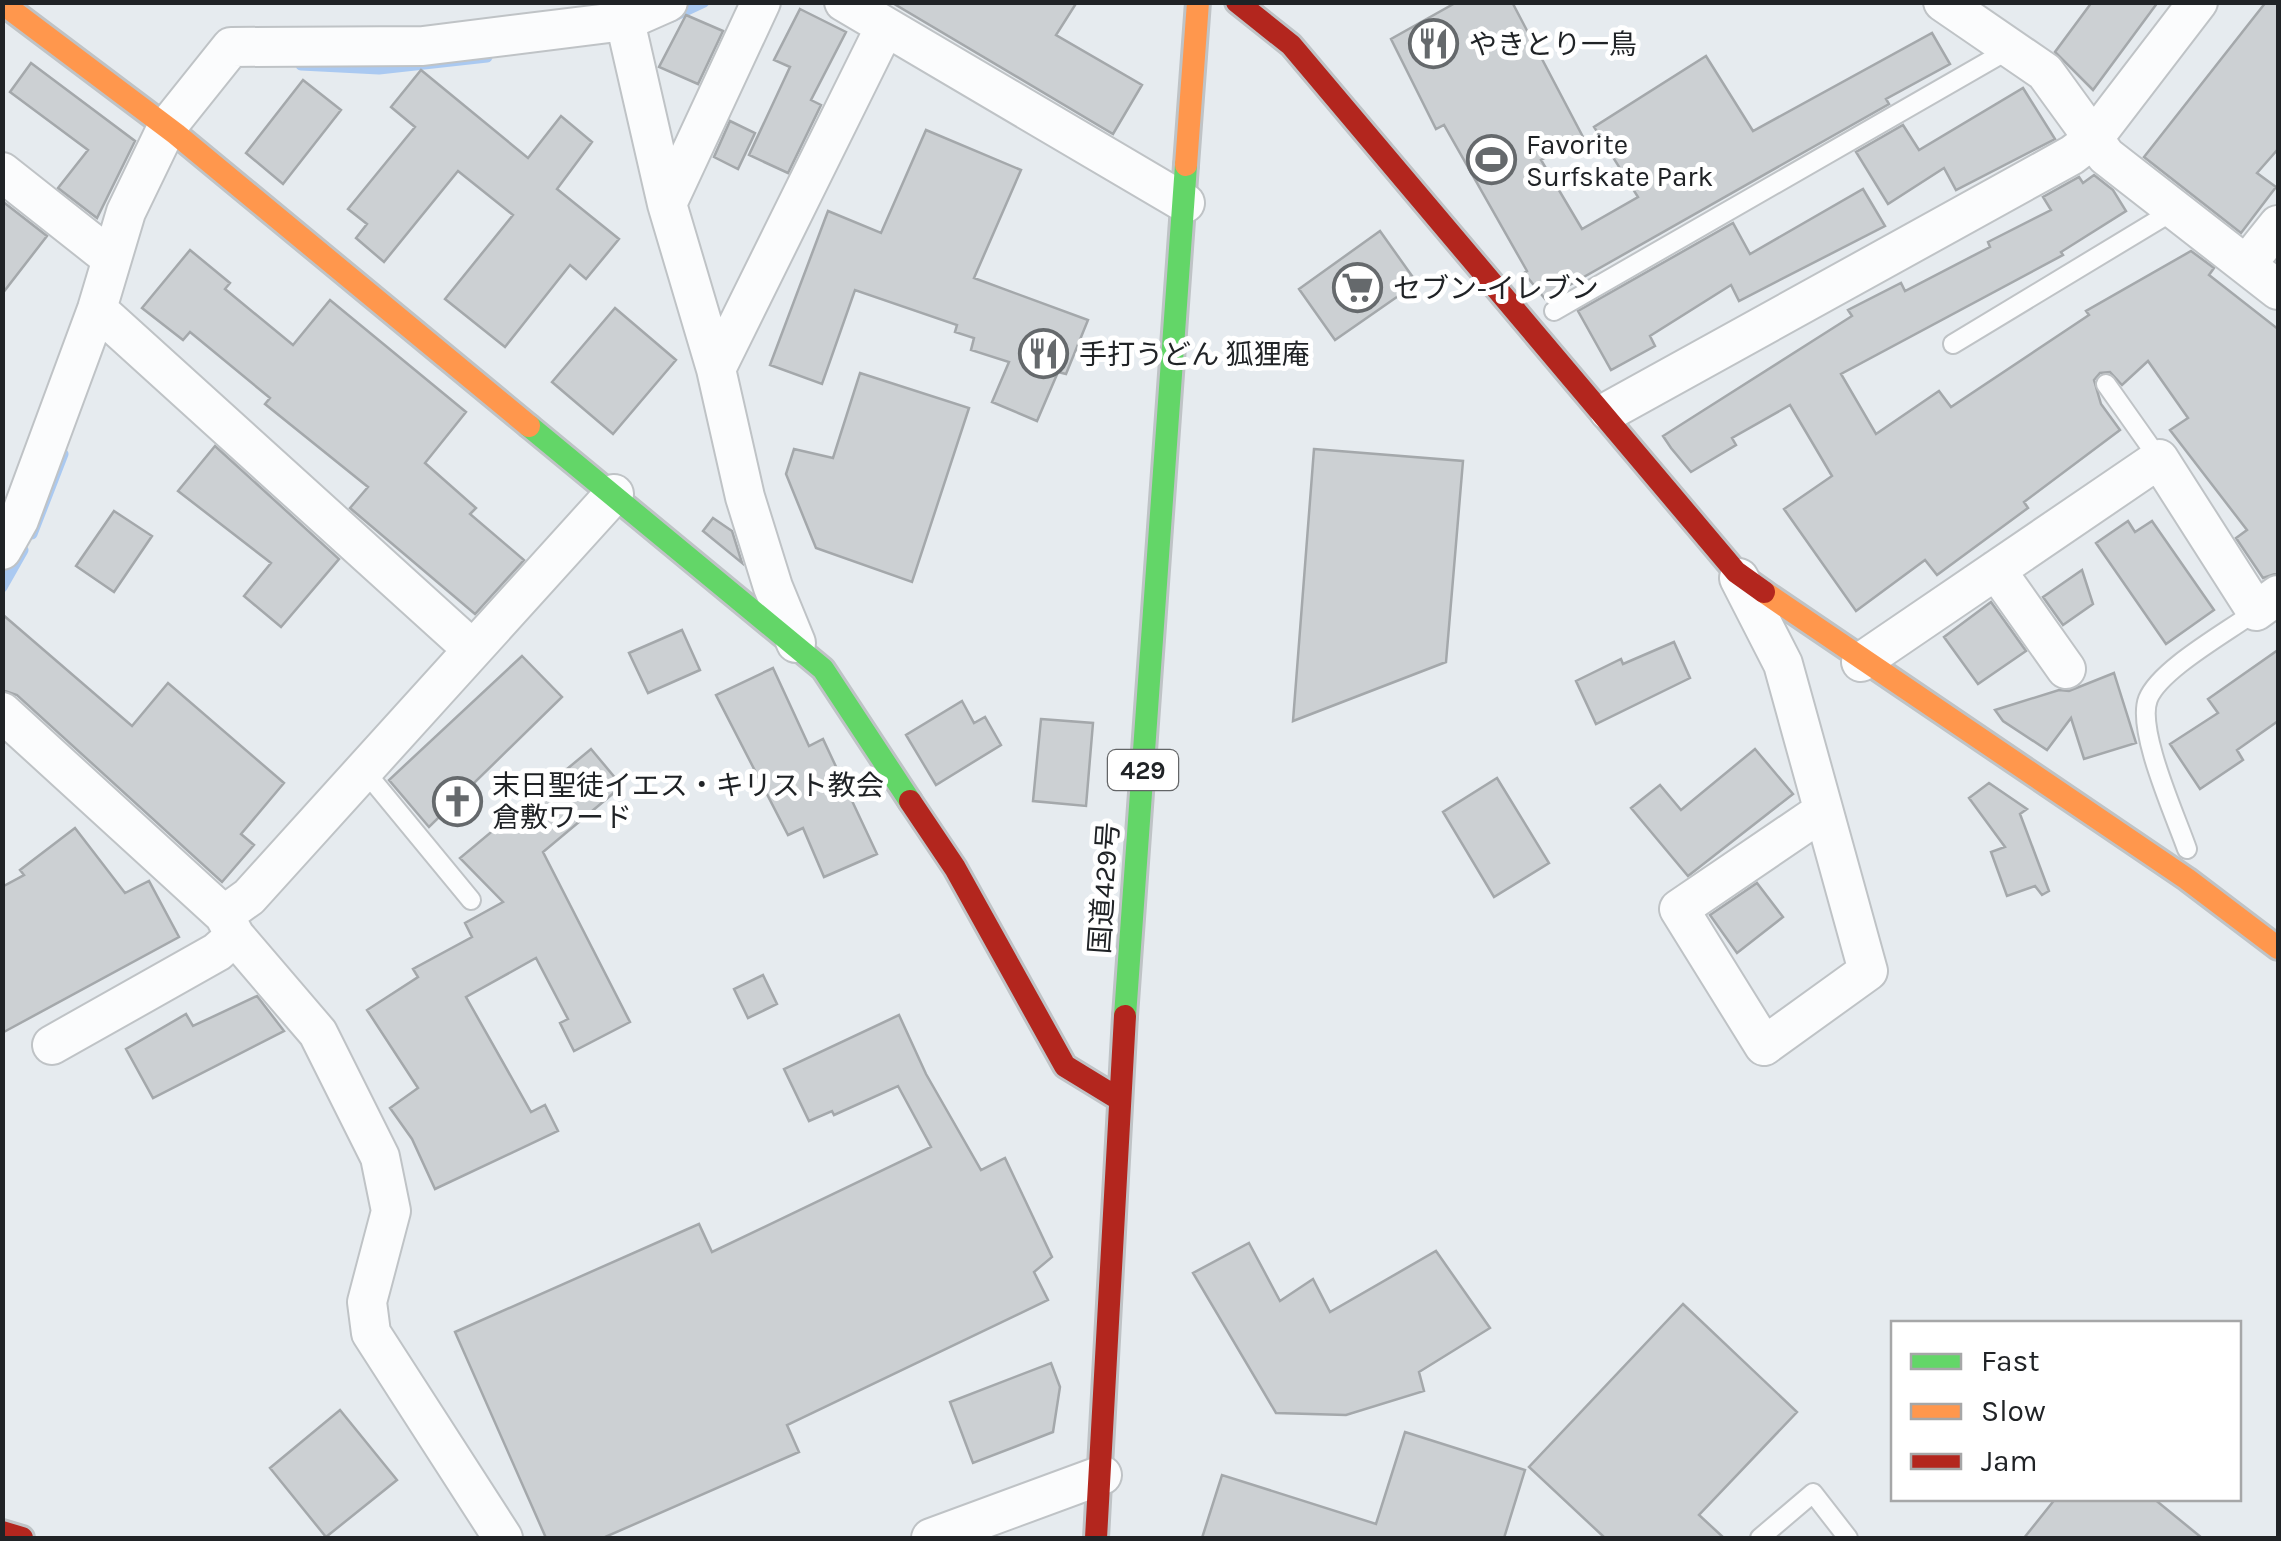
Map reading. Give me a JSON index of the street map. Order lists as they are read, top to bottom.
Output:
{
  "streets": {
    "main road": ["429", "国道429号"]
  },
  "places": {
    "restaurant": ["やきとり一鳥", "手打うどん 狐狸庵"],
    "sports": ["Favorite Surfskate Park"],
    "supermarket": ["セブン-イレブン"],
    "church": ["末日聖徒イエス・キリスト教会 倉敷ワード"]
  },
  "legend": ["Fast", "Slow", "Jam"]
}
